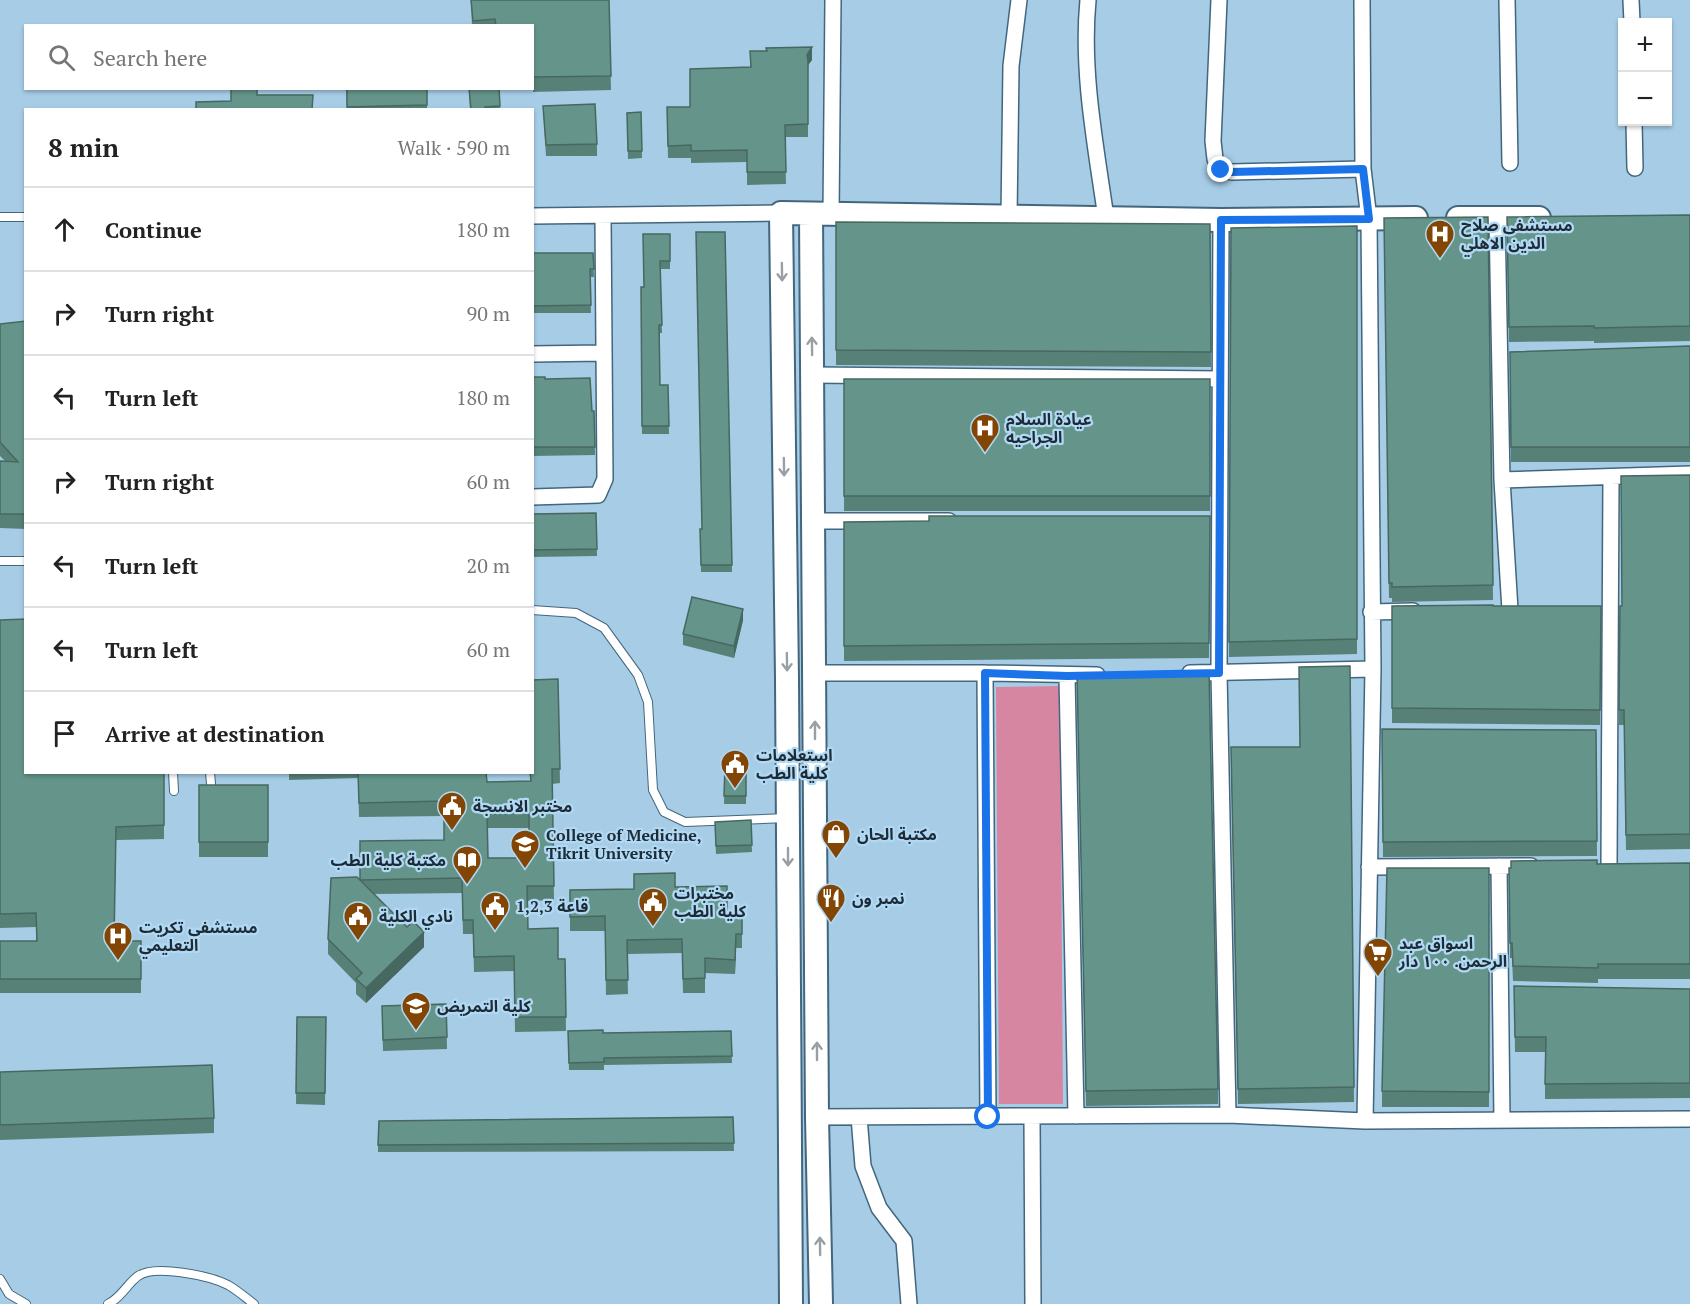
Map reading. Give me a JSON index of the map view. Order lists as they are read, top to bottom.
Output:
{
  "places": {
    "hospital": ["مستشفى صلاح الدين الاهلي", "عيادة السلام الجراحيه", "مستشفى تكريت التعليمي"],
    "public building": [
      "استعلامات كلية الطب",
      "مختبر الانسجة",
      "مختبرات كلية الطب",
      "قاعة 1,2,3",
      "نادي الكلية"
    ],
    "shop": ["مكتبة الحان"],
    "school or university": ["College of Medicine, Tikrit University", "كلية التمريض"],
    "library": ["مكتبة كلية الطب"],
    "restaurant": ["نمبر ون"],
    "supermarket": ["اسواق عبد الرحمن. ١٠٠ دار"]
  },
  "page": {
    "map_buttons": ["+", "−"],
    "search": "Search here",
    "heading": ["8 min", "Walk · 590 m"],
    "list": [
      ["Continue", "180 m"],
      ["Turn right", "90 m"],
      ["Turn left", "180 m"],
      ["Turn right", "60 m"],
      ["Turn left", "20 m"],
      ["Turn left", "60 m"],
      "Arrive at destination"
    ]
  }
}
